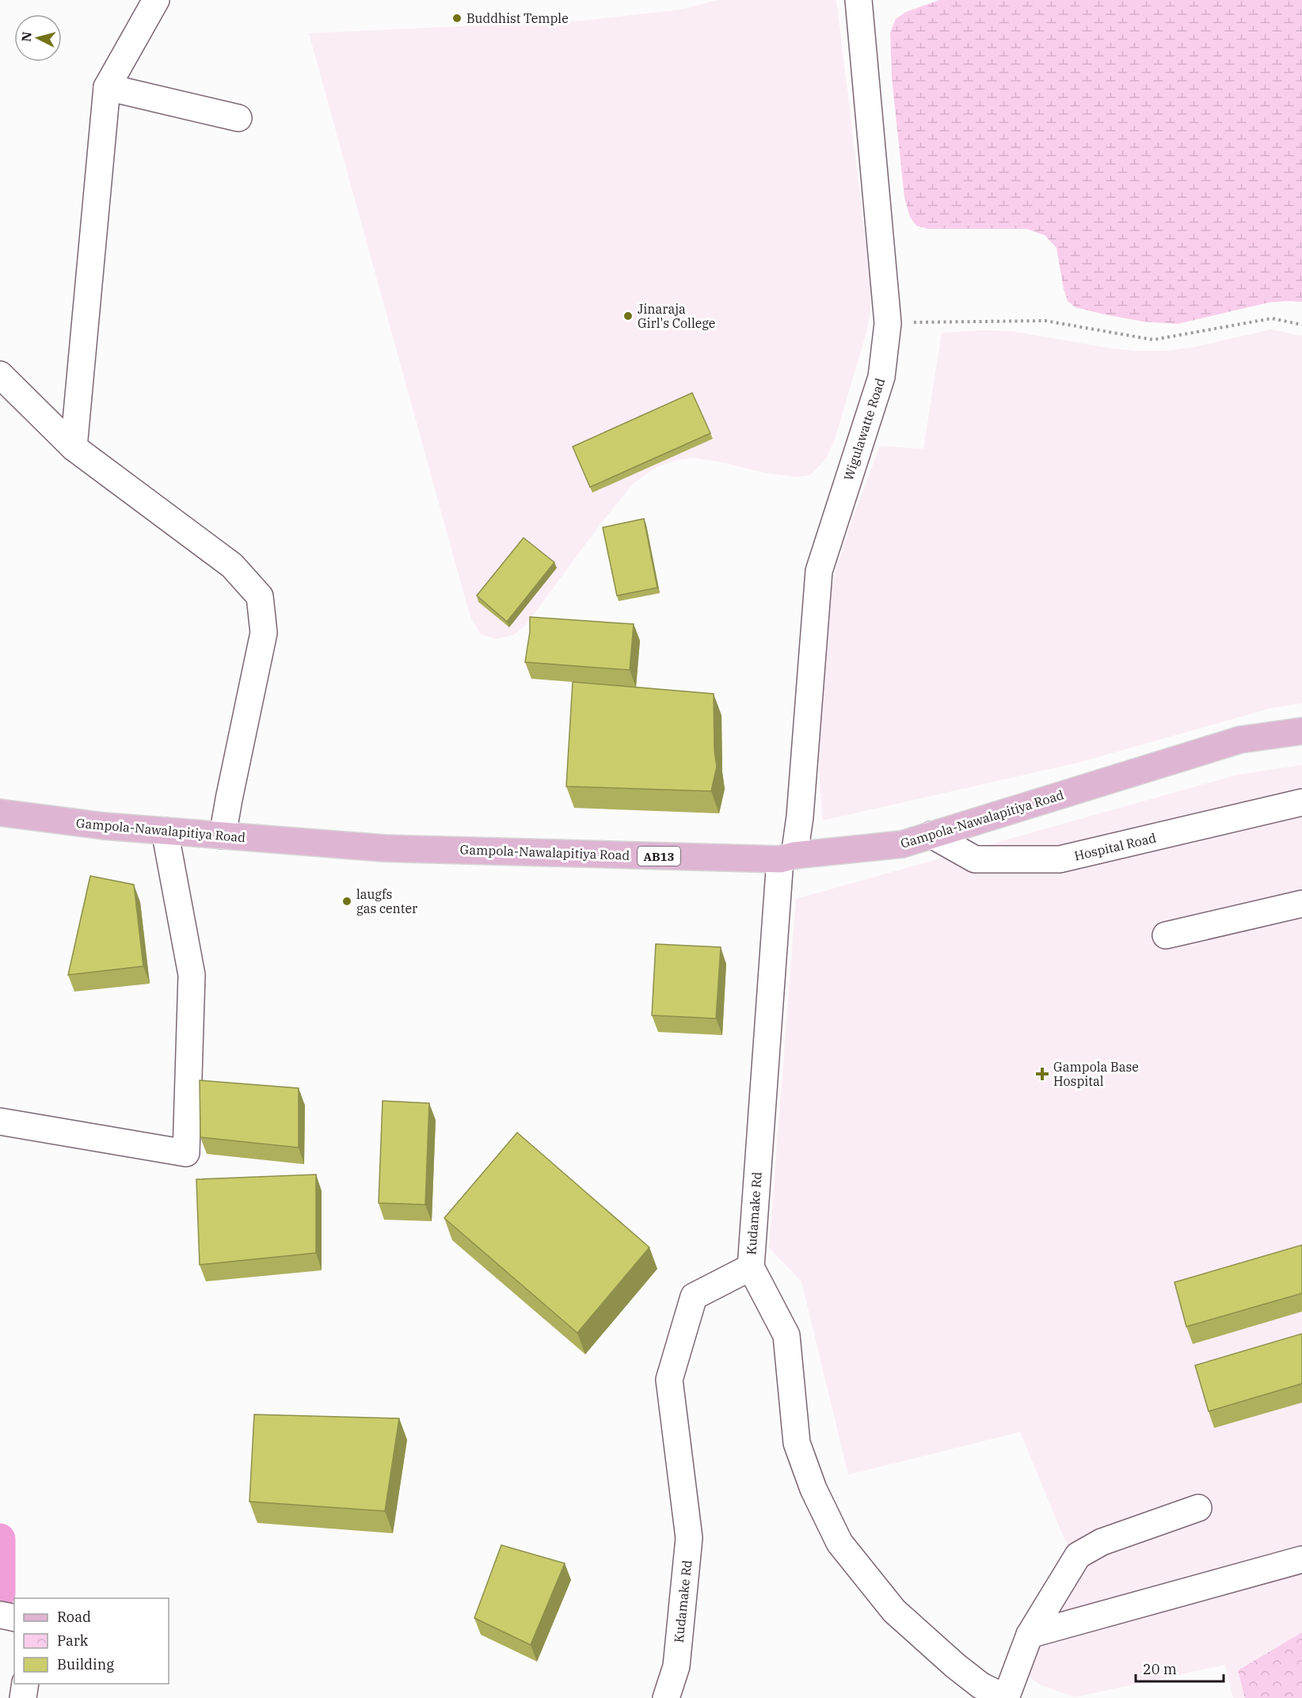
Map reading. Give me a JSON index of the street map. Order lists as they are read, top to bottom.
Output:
{
  "streets": {
    "main road": ["Gampola-Nawalapitiya Road", "AB13"],
    "street": ["Wigulawatte Road", "Hospital Road", "Kudamake Rd"]
  },
  "crossings": [
    ["Wigulawatte Road", "Gampola-Nawalapitiya Road"],
    ["Wigulawatte Road", "Kudamake Rd"],
    ["Gampola-Nawalapitiya Road", "Hospital Road"],
    ["Gampola-Nawalapitiya Road", "Kudamake Rd"]
  ],
  "places": {
    "other": ["Buddhist Temple", "Jinaraja Girl's College", "laugfs gas center"],
    "health": ["Gampola Base Hospital"]
  },
  "legend": ["Road", "Park", "Building"],
  "scale_bar": "20 m",
  "north": "left"
}
